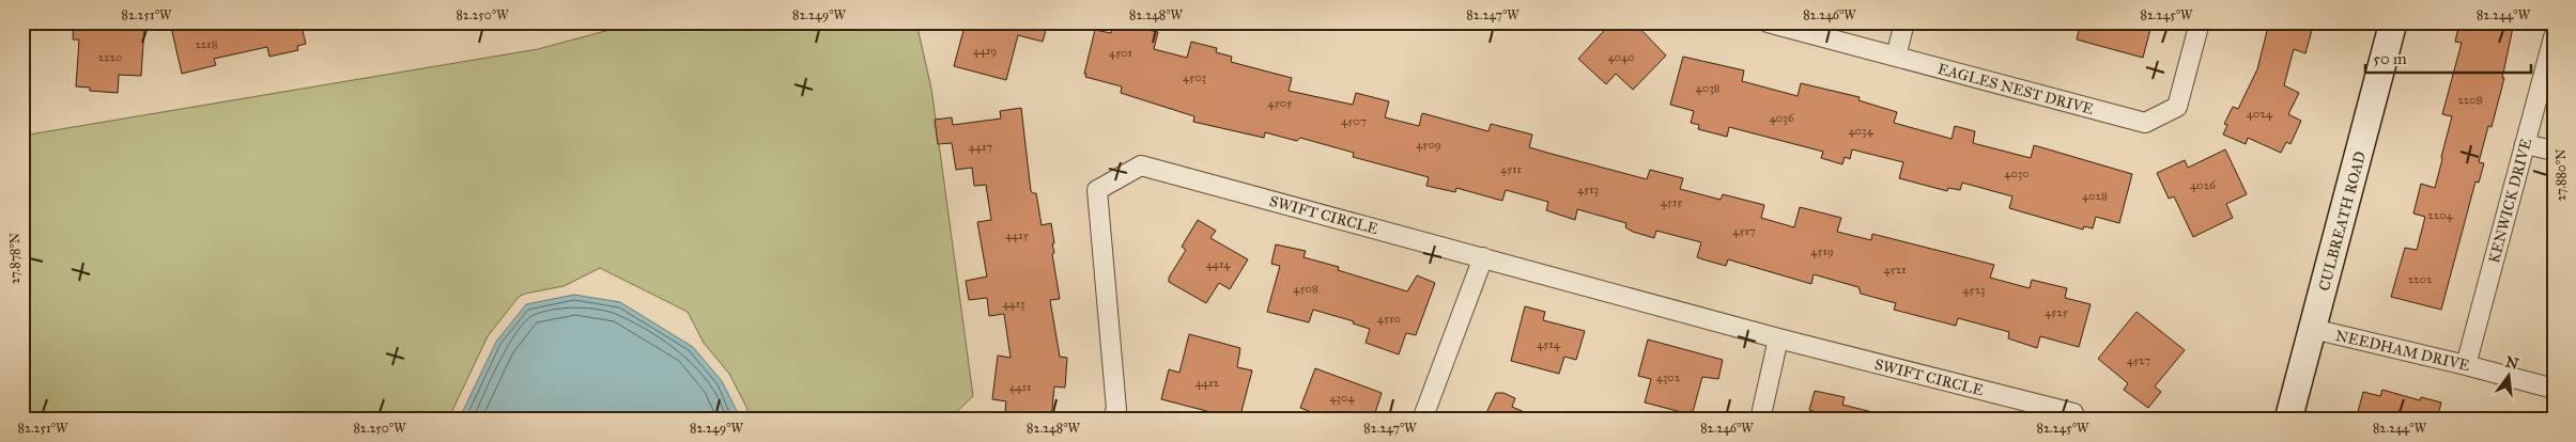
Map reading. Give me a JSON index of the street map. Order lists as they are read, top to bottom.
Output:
{
  "streets": {
    "street": [
      "EAGLES NEST DRIVE",
      "KENWICK DRIVE",
      "SWIFT CIRCLE",
      "CULBREATH ROAD",
      "NEEDHAM DRIVE"
    ]
  },
  "crossings": [
    ["KENWICK DRIVE", "NEEDHAM DRIVE"],
    ["CULBREATH ROAD", "NEEDHAM DRIVE"]
  ],
  "house_numbers": [
    "2218",
    "4419",
    "4501",
    "2220",
    "4040",
    "4503",
    "4038",
    "2208",
    "4505",
    "4024",
    "4036",
    "4507",
    "4034",
    "4509",
    "4417",
    "4511",
    "4030",
    "4026",
    "4513",
    "4028",
    "4515",
    "2204",
    "4517",
    "4415",
    "4519",
    "4414",
    "4521",
    "2202",
    "4508",
    "4523",
    "4413",
    "4525",
    "4510",
    "4514",
    "4527",
    "4302",
    "4412",
    "4411",
    "4304"
  ],
  "scale_bar": "50 m",
  "north": "top",
  "coordinates": [
    "82.251°W",
    "82.250°W",
    "82.249°W",
    "82.248°W",
    "82.247°W",
    "82.246°W",
    "82.245°W",
    "82.244°W",
    "27.880°N",
    "27.878°N"
  ]
}
